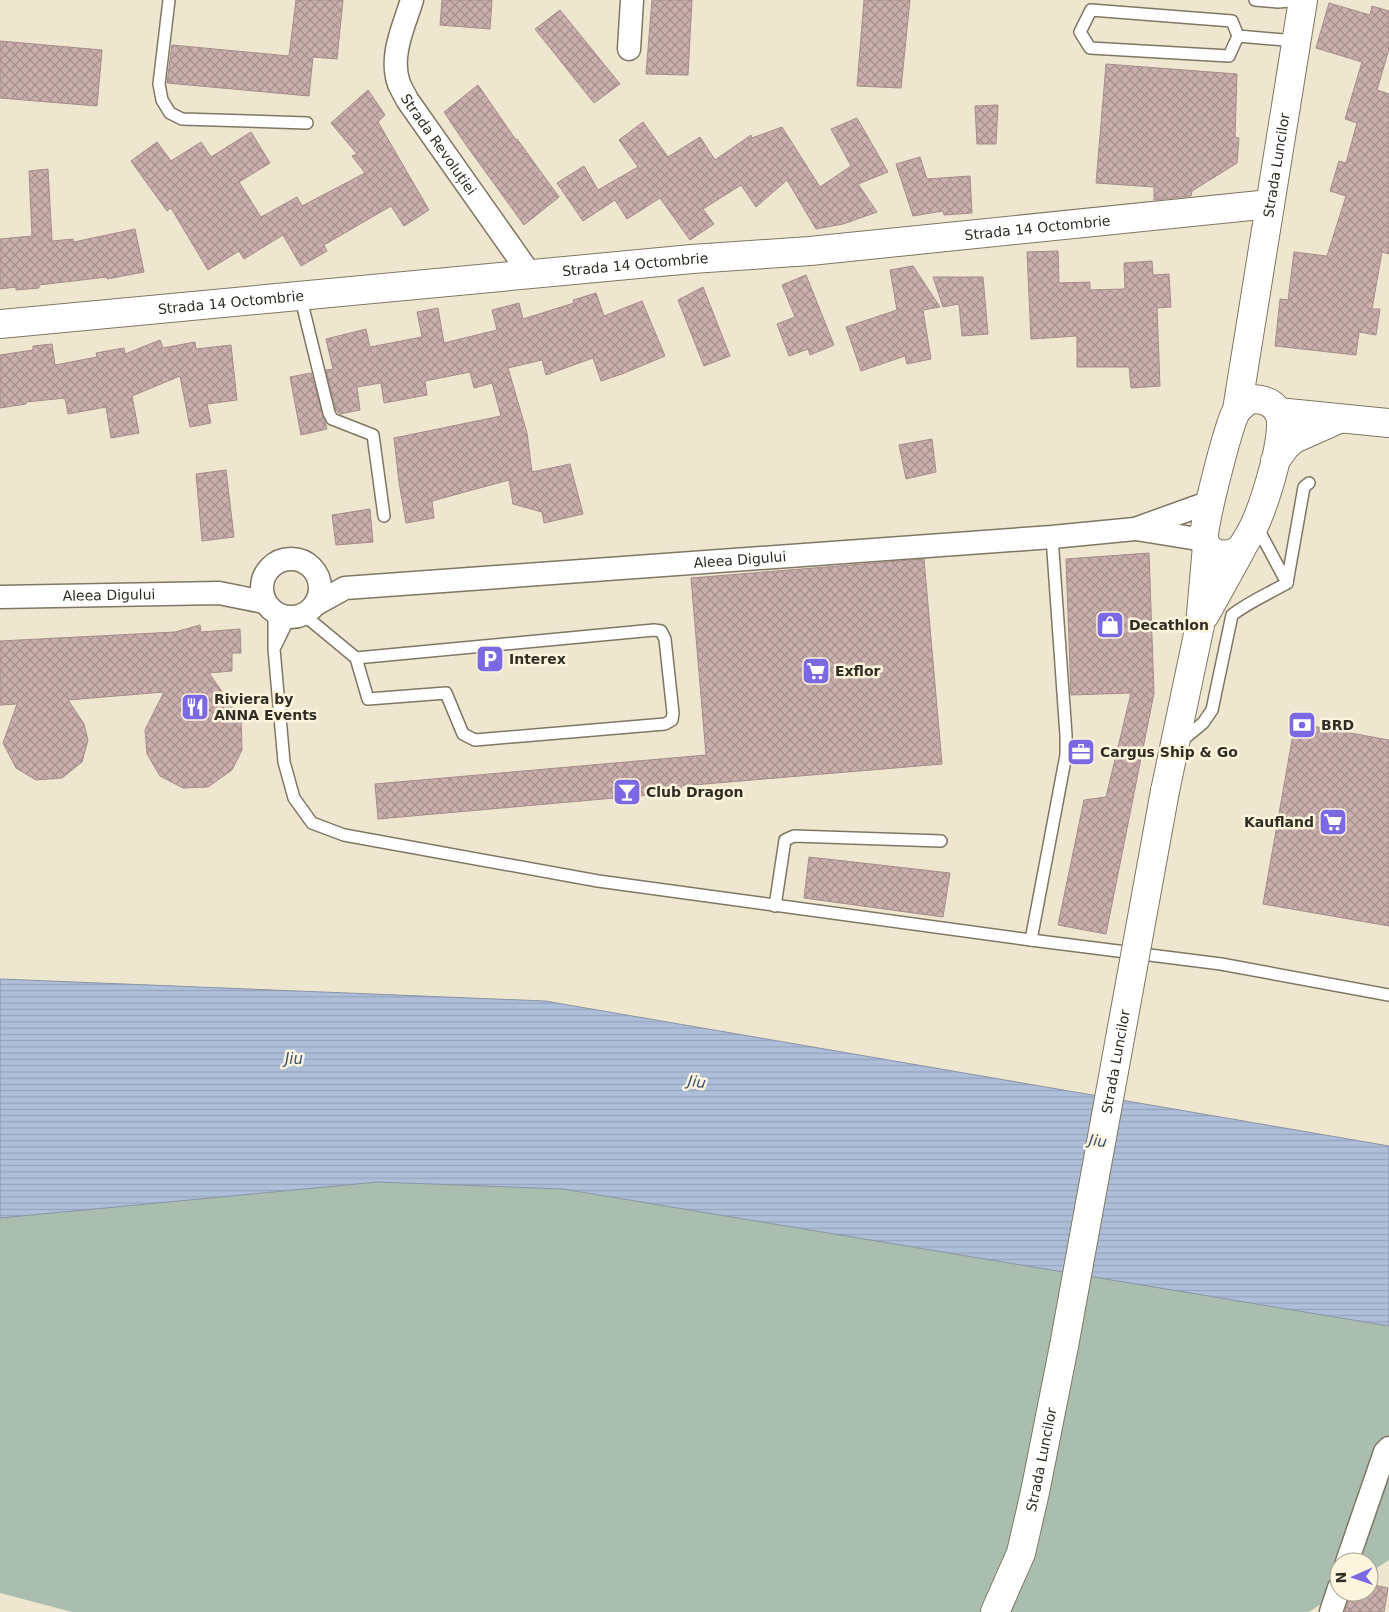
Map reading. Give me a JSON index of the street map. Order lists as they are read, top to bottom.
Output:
{
  "streets": {
    "main road": ["Strada Luncilor", "Strada 14 Octombrie"],
    "street": ["Strada Revoluției", "Aleea Digului"]
  },
  "crossings": [
    ["Strada Revoluției", "Strada 14 Octombrie"],
    ["Strada Luncilor", "Strada 14 Octombrie"],
    ["Strada Luncilor", "Aleea Digului"]
  ],
  "water": ["Jiu"],
  "places": {
    "shop": ["Decathlon"],
    "parking": ["Interex"],
    "supermarket": ["Exflor", "Kaufland"],
    "restaurant": ["Riviera by ANNA Events"],
    "bank": ["BRD"],
    "office": ["Cargus Ship & Go"],
    "bar": ["Club Dragon"]
  },
  "north": "left"
}
